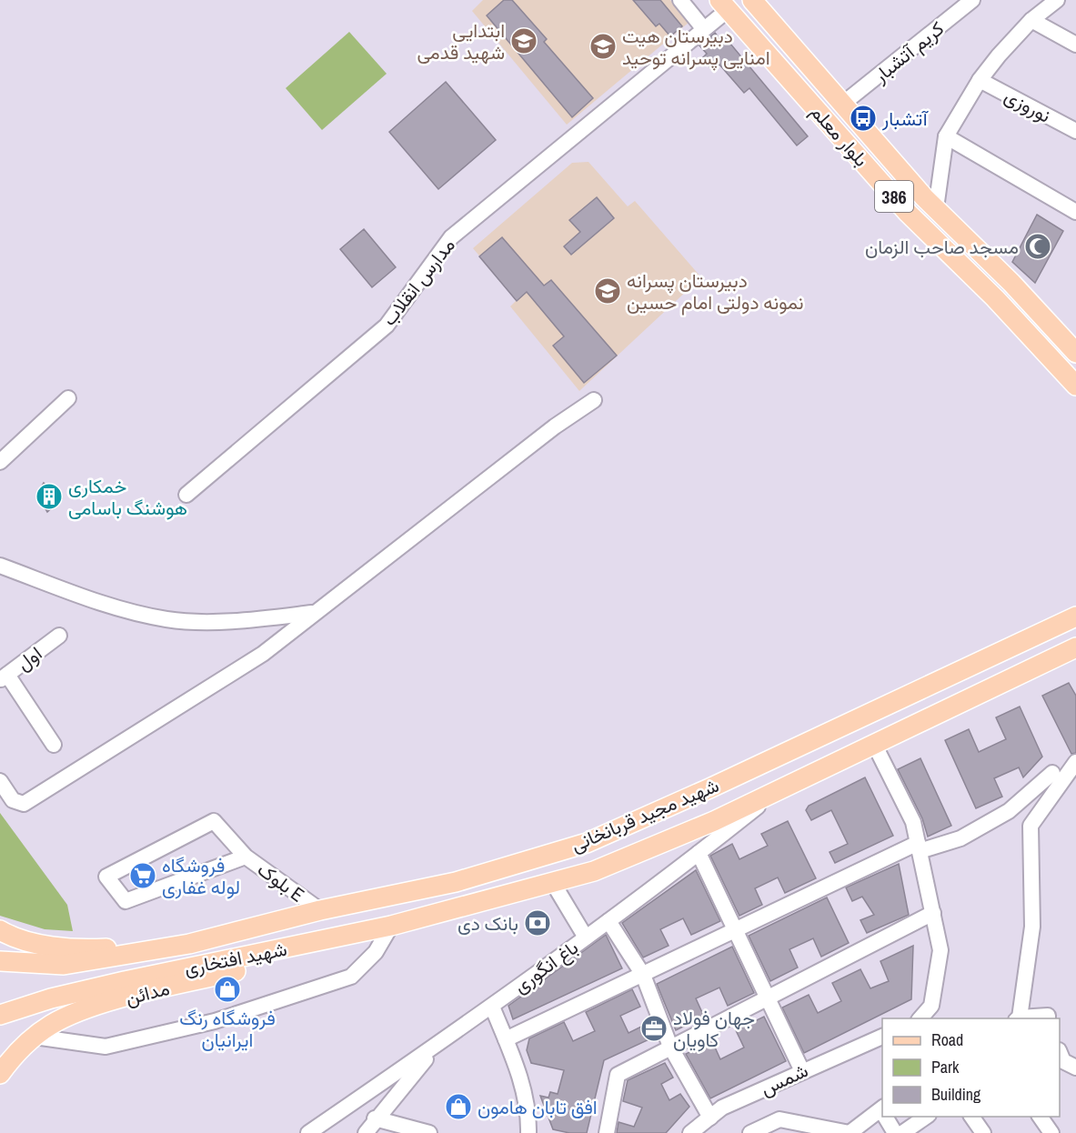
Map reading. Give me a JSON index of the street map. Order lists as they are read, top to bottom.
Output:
{
  "streets": {
    "main road": [
      "بلوار معلم",
      "386",
      "شهید مجید قربانخانی",
      "شهید افتخاری",
      "مدائن"
    ],
    "street": [
      "کریم آتشبار",
      "نوروزی",
      "مدارس انقلاب",
      "اول",
      "بلوک E",
      "باغ انگوری",
      "شمس"
    ]
  },
  "crossings": [
    ["کریم آتشبار", "بلوار معلم"],
    ["بلوار معلم", "مدارس انقلاب"],
    ["شهید مجید قربانخانی", "بلوک E"],
    ["شهید مجید قربانخانی", "شهید افتخاری"],
    ["شهید مجید قربانخانی", "باغ انگوری"],
    ["شهید مجید قربانخانی", "مدائن"],
    ["شهید افتخاری", "مدائن"]
  ],
  "places": {
    "school or university": ["ابتدایی شهید قدمی", "دبیرستان هیت امنایی پسرانه توحید", "دبیرستان پسرانه نمونه دولتی امام حسین"],
    "bus stop": ["آتشبار"],
    "mosque": ["مسجد صاحب الزمان"],
    "building": ["خمکاری هوشنگ باسامی"],
    "supermarket": ["فروشگاه لوله غفاری"],
    "bank": ["بانک دی"],
    "shop": ["فروشگاه رنگ ایرانیان", "افق تابان هامون"],
    "office": ["جهان فولاد کاویان"]
  },
  "legend": ["Road", "Park", "Building"]
}
